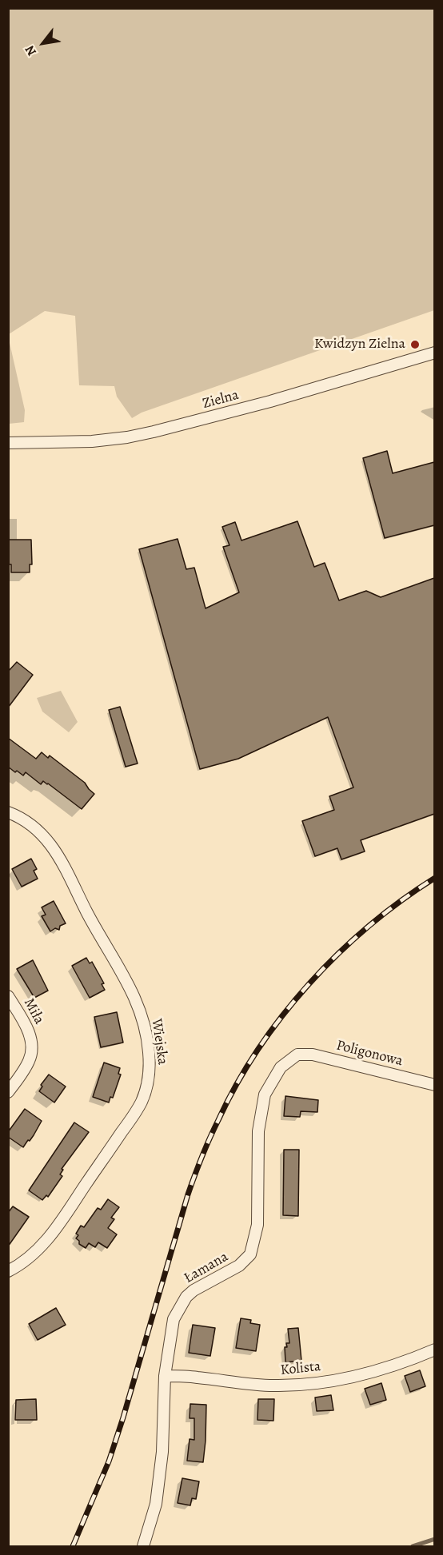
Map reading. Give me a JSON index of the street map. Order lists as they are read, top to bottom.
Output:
{
  "streets": {
    "street": [
      "Zielna",
      "Miła",
      "Wiejska",
      "Poligonowa",
      "Łamana",
      "Kolista"
    ]
  },
  "crossings": [
    ["Poligonowa", "Łamana"],
    ["Łamana", "Kolista"]
  ],
  "places": ["Kwidzyn Zielna"],
  "north": "bottom left"
}
